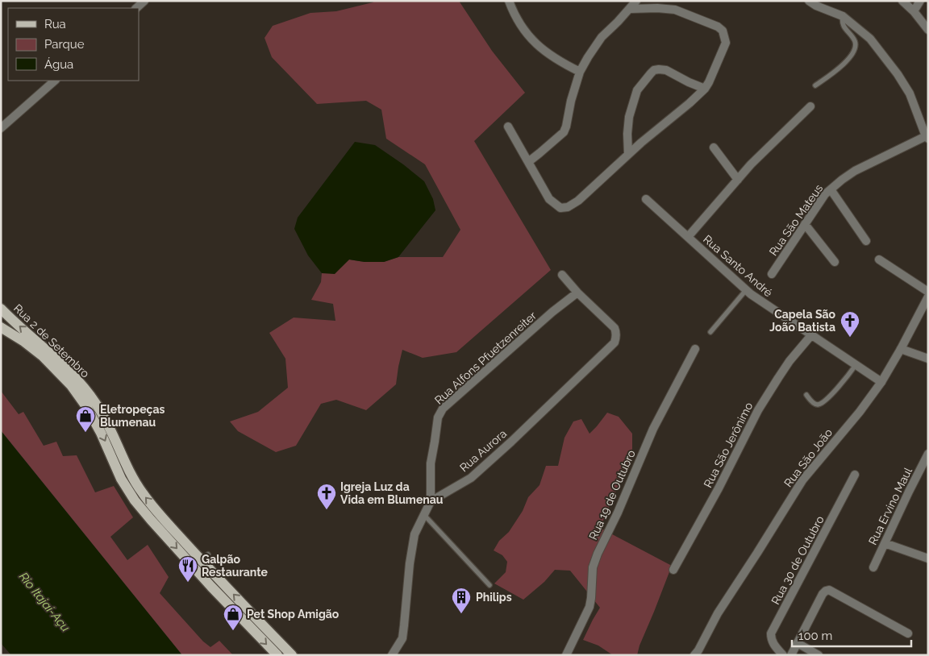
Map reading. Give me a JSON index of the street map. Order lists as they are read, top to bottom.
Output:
{
  "streets": {
    "main road": ["Rua 2 de Setembro"],
    "street": [
      "Rua São Mateus",
      "Rua Santo André",
      "Rua Alfons Pfuetzenreiter",
      "Rua São Jerônimo",
      "Rua Aurora",
      "Rua São João",
      "Rua 19 de Outubro",
      "Rua Ervino Maul",
      "Rua 30 de Outubro"
    ]
  },
  "crossings": [
    ["Rua Santo André", "Rua São Jerônimo"],
    ["Rua Santo André", "Rua São João"],
    ["Rua Alfons Pfuetzenreiter", "Rua Aurora"]
  ],
  "water": ["Rio Itajaí-Açu"],
  "places": {
    "church": ["Capela São João Batista", "Igreja Luz da Vida em Blumenau"],
    "shop": ["Eletropeças Blumenau", "Pet Shop Amigão"],
    "restaurant": ["Galpão Restaurante"],
    "building": ["Philips"]
  },
  "legend": ["Rua", "Parque", "Água"],
  "scale_bar": "100 m"
}
